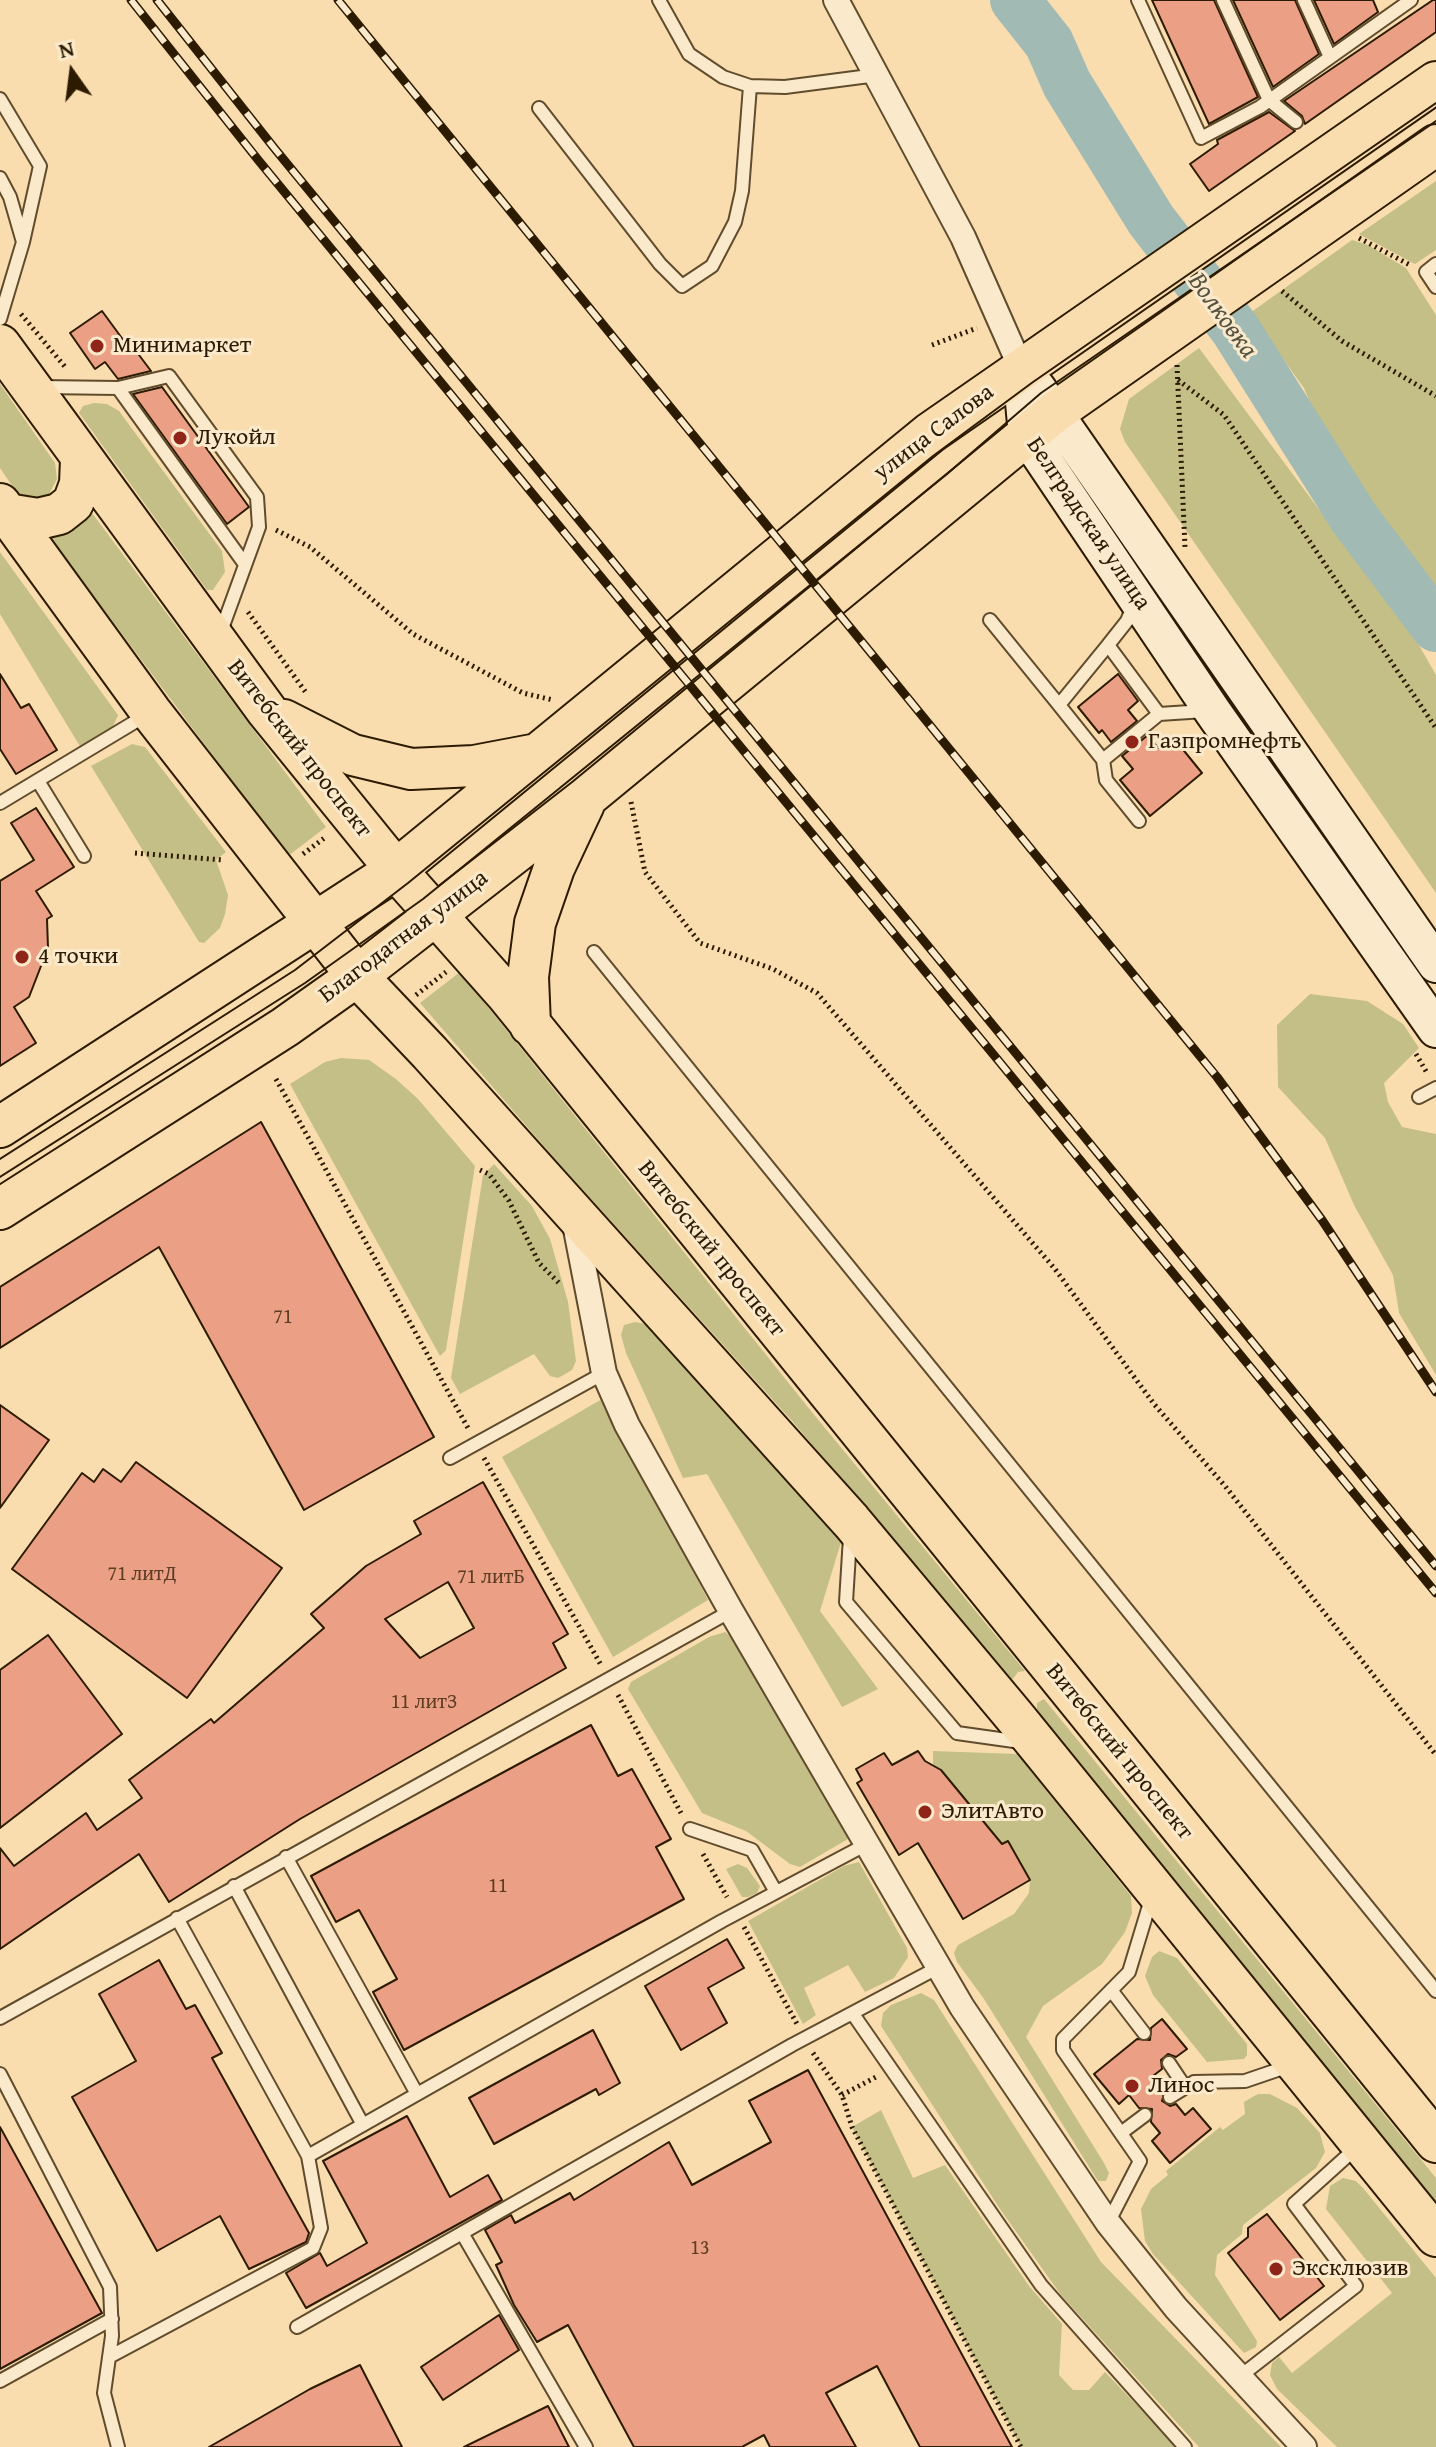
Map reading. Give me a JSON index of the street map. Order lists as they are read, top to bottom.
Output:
{
  "streets": {
    "main road": ["улица Салова", "Витебский проспект", "Благодатная улица"],
    "street": ["Белградская улица"]
  },
  "crossings": [
    ["улица Салова", "Белградская улица"],
    ["Белградская улица", "Благодатная улица"],
    ["Витебский проспект", "Благодатная улица"]
  ],
  "water": ["Волковка"],
  "places": [
    "Минимаркет",
    "Лукойл",
    "Газпромнефть",
    "4 точки",
    "ЭлитАвто",
    "Линос",
    "Эксклюзив"
  ],
  "house_numbers": [
    "71",
    "71 литД",
    "71 литБ",
    "11 литЗ",
    "11",
    "13"
  ],
  "north": "top"
}
